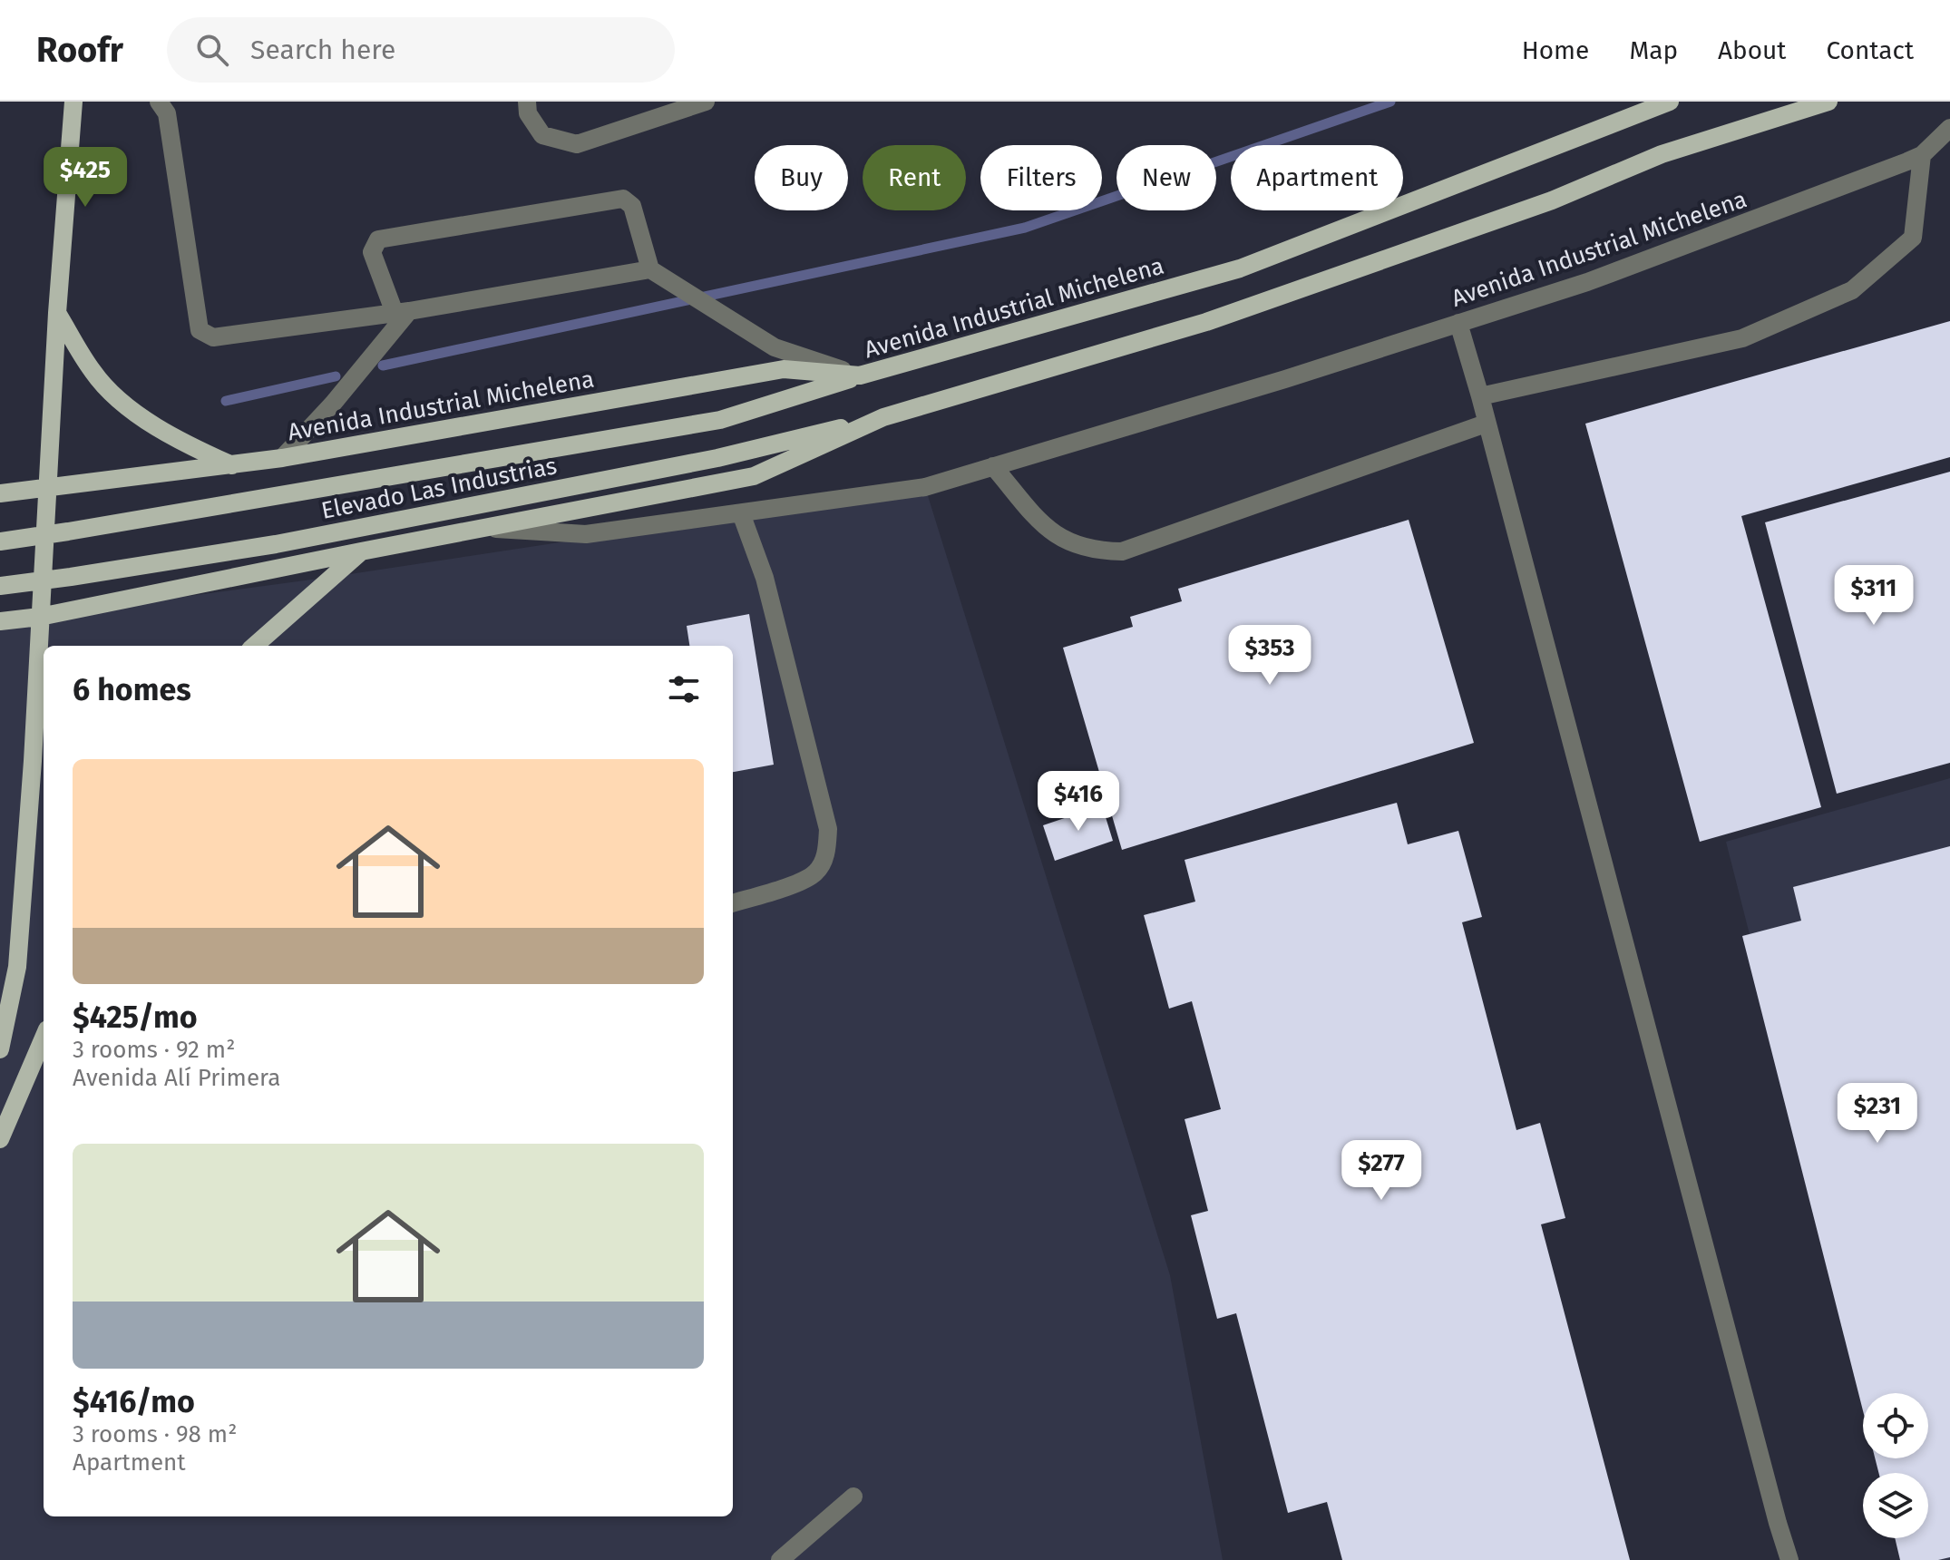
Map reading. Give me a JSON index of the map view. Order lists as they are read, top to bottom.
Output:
{
  "streets": {
    "main road": ["Avenida Industrial Michelena", "Elevado Las Industrias"]
  },
  "crossings": [
    ["Avenida Industrial Michelena", "Elevado Las Industrias"]
  ],
  "page": {
    "header": "Roofr",
    "search": "Search here",
    "nav": [
      "Home",
      "Map",
      "About",
      "Contact"
    ],
    "chip": [
      "Buy",
      "Rent",
      "Filters",
      "New",
      "Apartment"
    ],
    "price": [
      "$425",
      "$311",
      "$353",
      "$416",
      "$231",
      "$277"
    ],
    "heading": "6 homes",
    "list": [
      {
        "name": "$425/mo",
        "note": "3 rooms · 92 m² · Avenida Alí Primera"
      },
      {
        "name": "$416/mo",
        "note": "3 rooms · 98 m² · Apartment"
      }
    ]
  }
}
